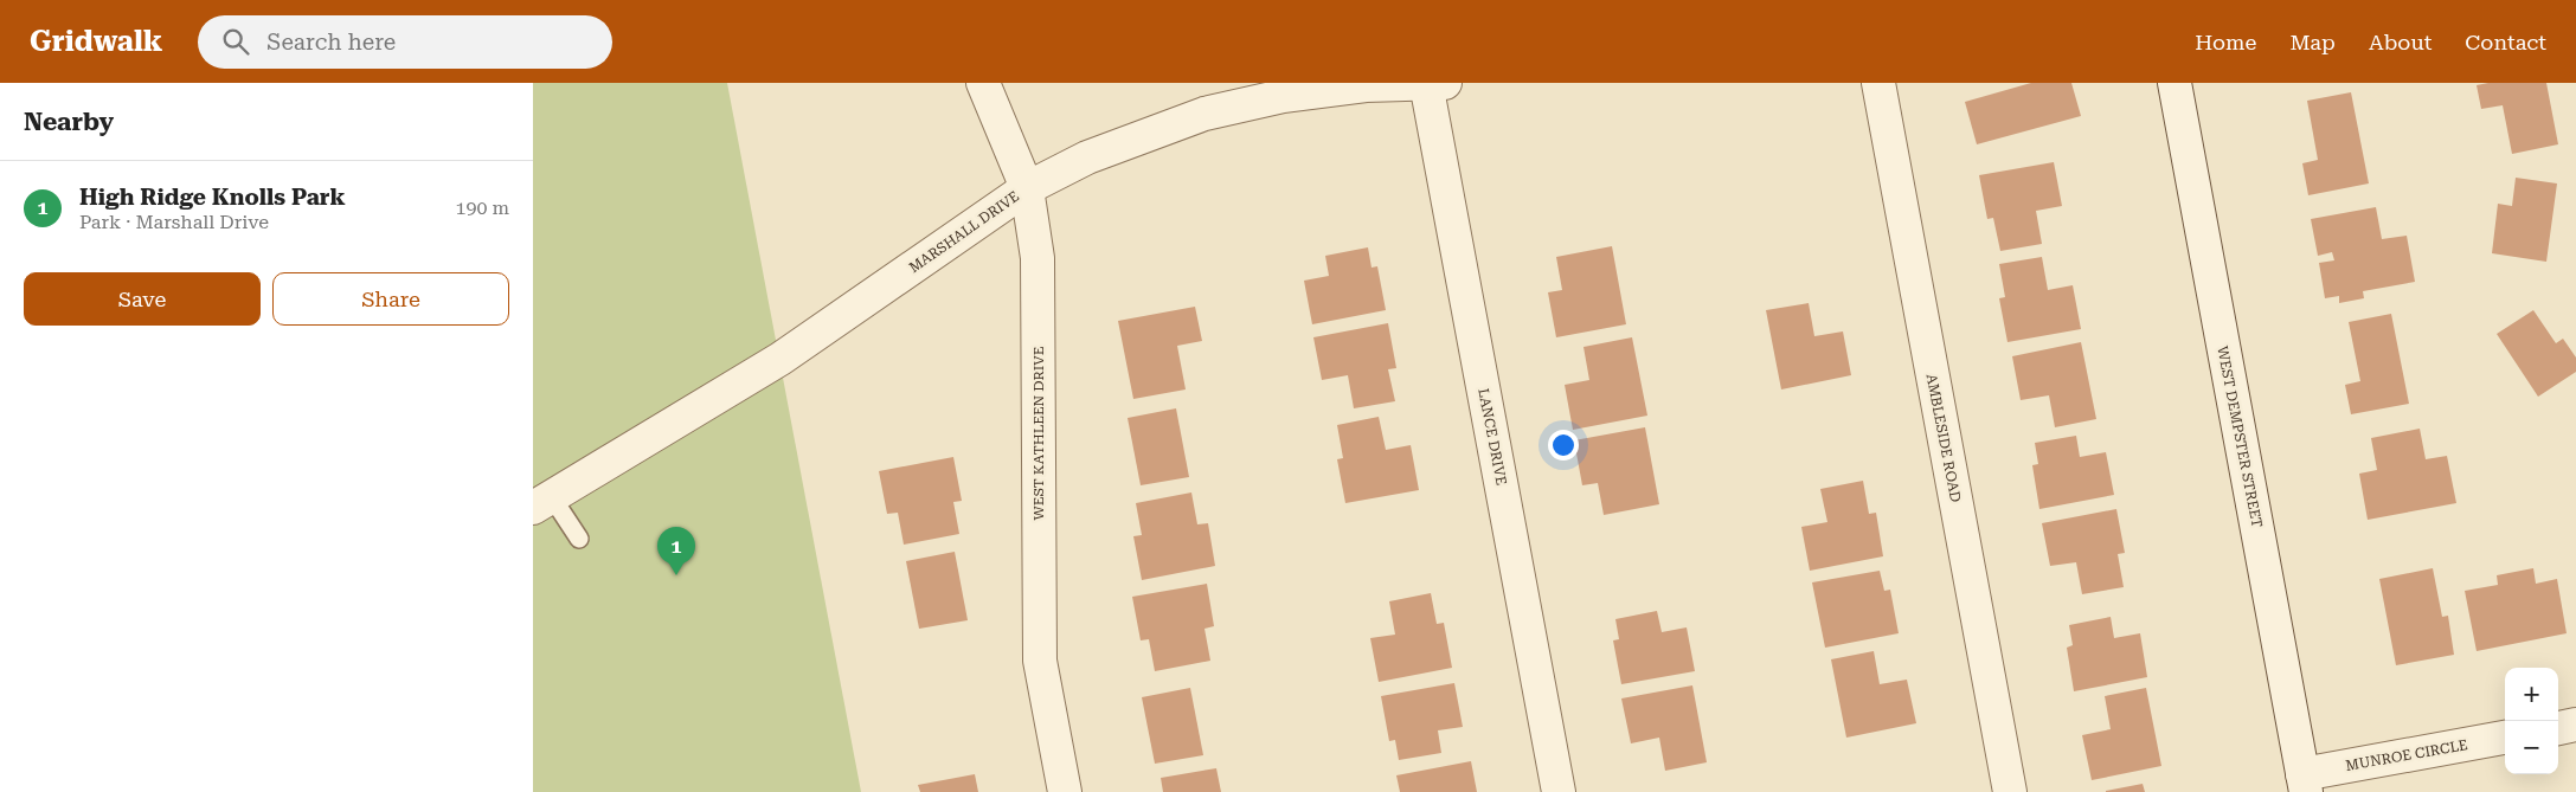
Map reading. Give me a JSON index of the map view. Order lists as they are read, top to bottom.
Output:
{
  "streets": {
    "street": [
      "MARSHALL DRIVE",
      "WEST KATHLEEN DRIVE",
      "LANCE DRIVE",
      "WEST DEMPSTER STREET",
      "AMBLESIDE ROAD",
      "MUNROE CIRCLE"
    ]
  },
  "crossings": [
    ["MARSHALL DRIVE", "WEST KATHLEEN DRIVE"],
    ["MARSHALL DRIVE", "LANCE DRIVE"],
    ["WEST DEMPSTER STREET", "MUNROE CIRCLE"]
  ],
  "page": {
    "header": "Gridwalk",
    "search": "Search here",
    "nav": [
      "Home",
      "Map",
      "About",
      "Contact"
    ],
    "heading": "Nearby",
    "list": [
      {
        "mark": "1",
        "name": "High Ridge Knolls Park",
        "note": "Park · Marshall Drive",
        "value": "190 m"
      }
    ],
    "buttons": ["Save", "Share"],
    "pins": "1",
    "map_buttons": ["+", "−"]
  }
}
